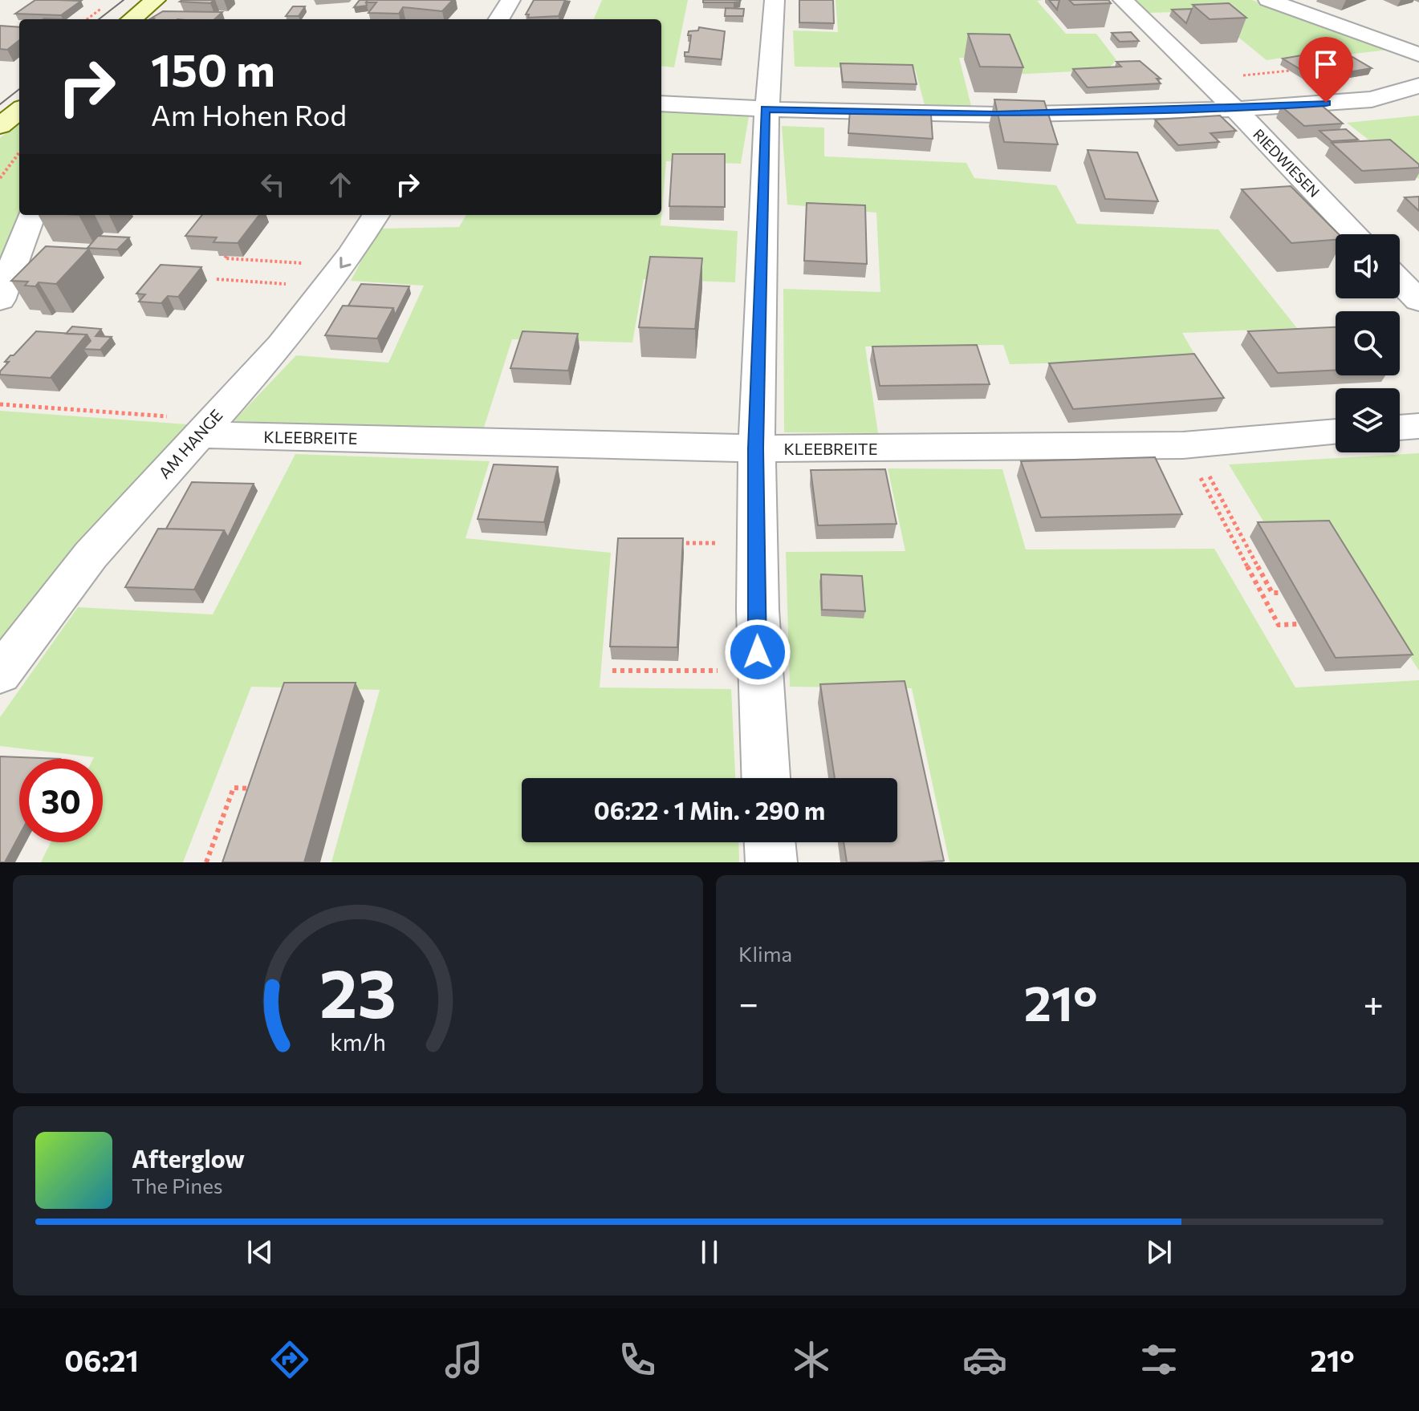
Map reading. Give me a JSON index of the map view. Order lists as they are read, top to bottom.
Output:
{
  "streets": {
    "street": ["RIEDWIESEN", "KLEEBREITE", "AM HANGE"]
  },
  "crossings": [
    ["KLEEBREITE", "AM HANGE"]
  ],
  "page": {
    "turn": ["150 m", "Am Hohen Rod"],
    "limit": "30",
    "trip": "06:22 · 1 Min. · 290 m",
    "tile": "Klima",
    "heat": ["−", "21°", "+"],
    "song": ["Afterglow", "The Pines"],
    "tabs": ["06:21", "21°"],
    "gauge": ["23", "km/h"]
  }
}
